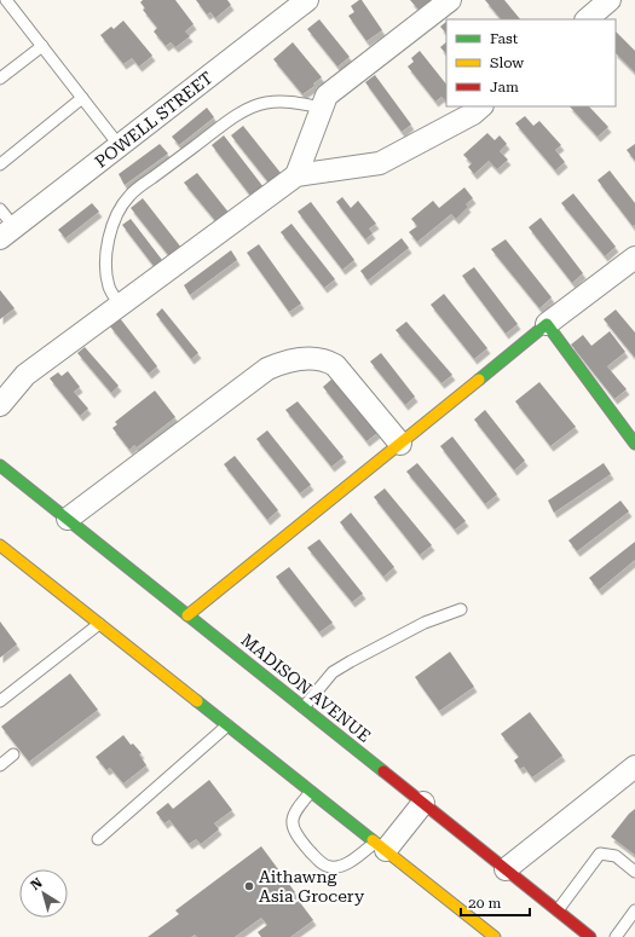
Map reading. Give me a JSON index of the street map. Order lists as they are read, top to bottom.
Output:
{
  "streets": {
    "street": ["POWELL STREET", "MADISON AVENUE"]
  },
  "places": ["Aithawng Asia Grocery"],
  "legend": ["Fast", "Slow", "Jam"],
  "scale_bar": "20 m",
  "north": "top left"
}
